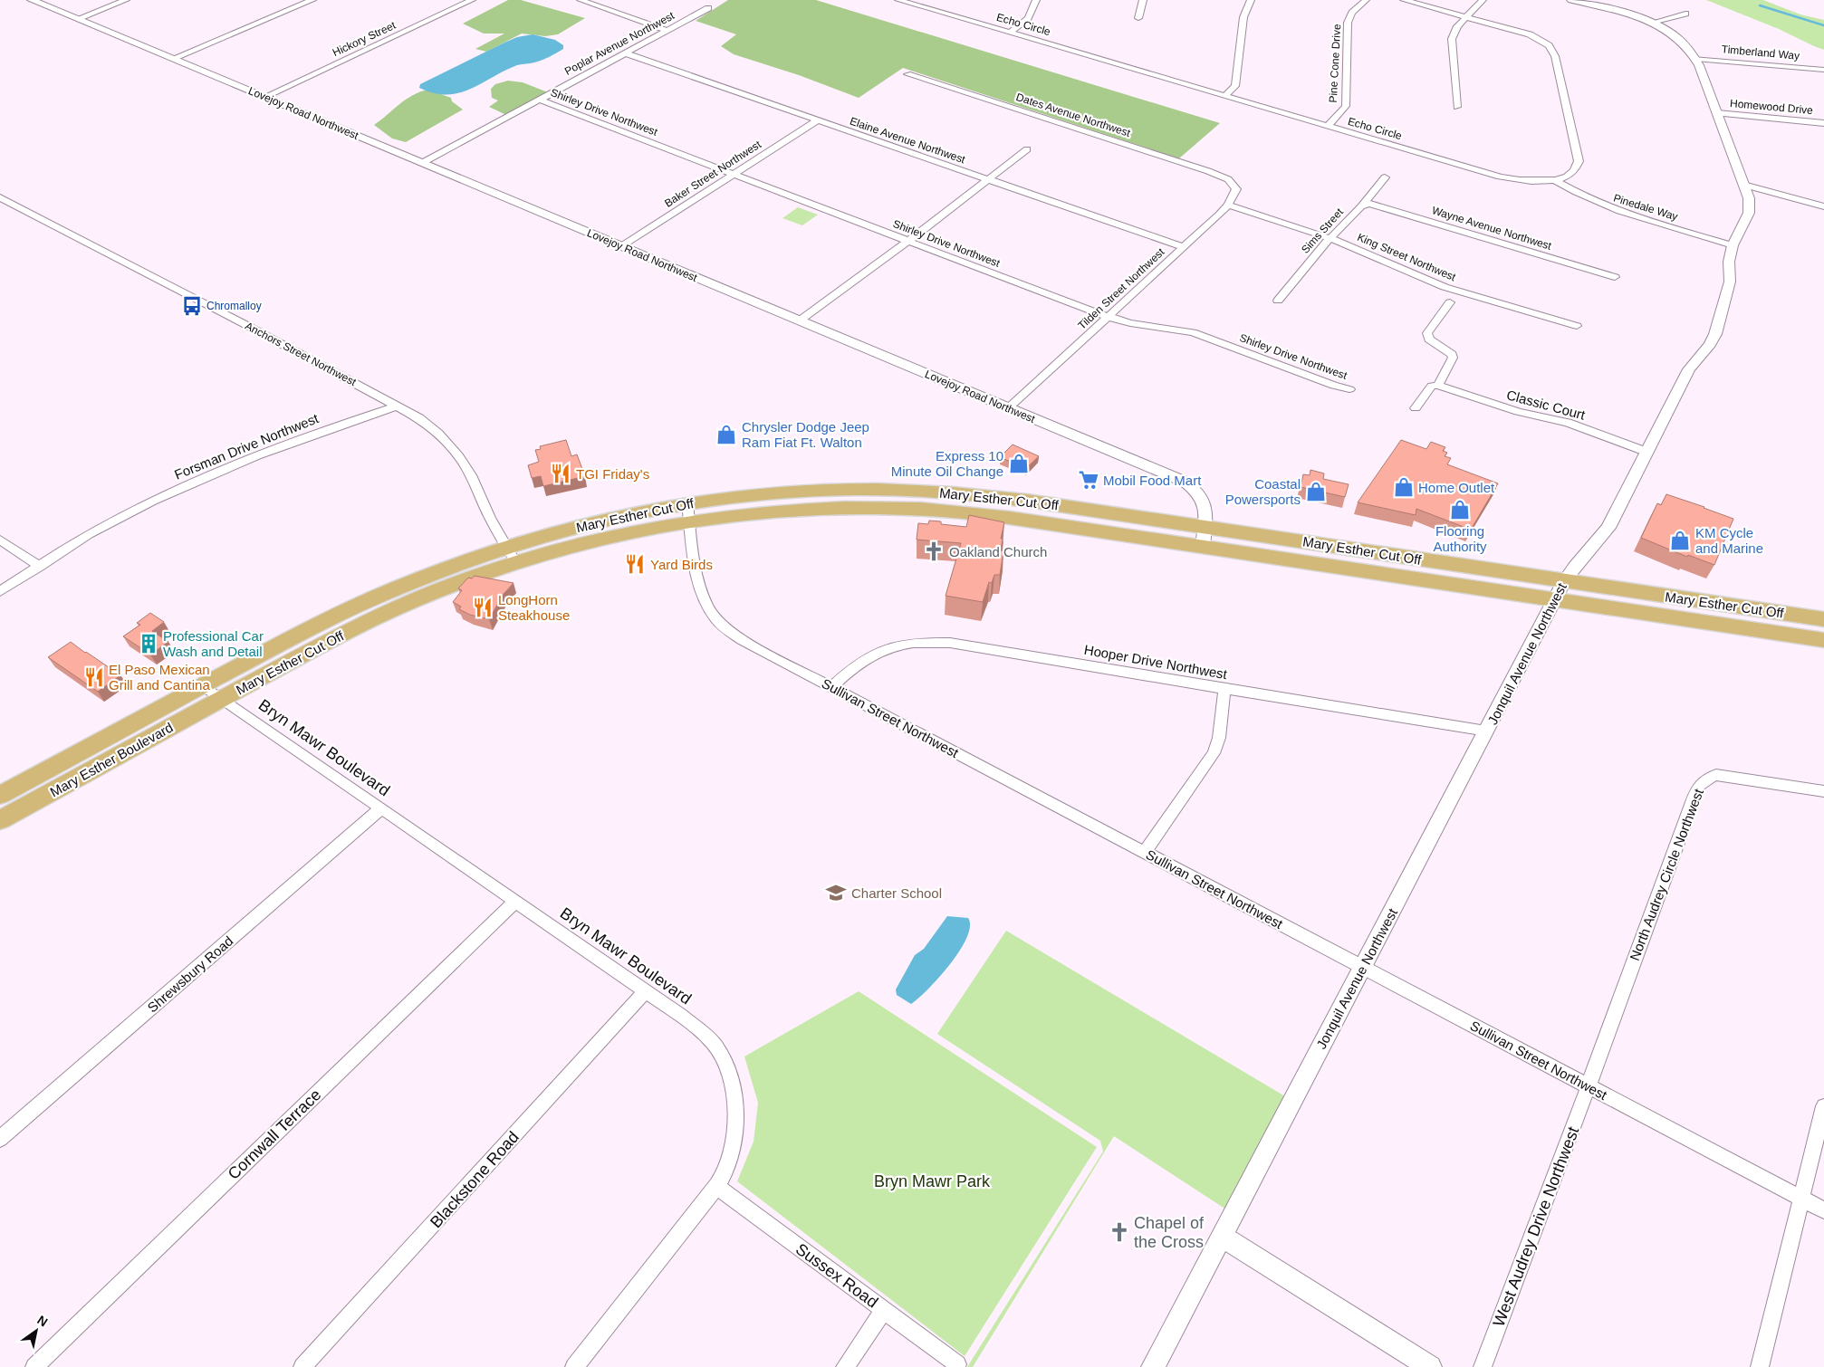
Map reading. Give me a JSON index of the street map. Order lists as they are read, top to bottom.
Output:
{
  "streets": {
    "main road": ["Mary Esther Cut Off", "Mary Esther Boulevard"],
    "street": [
      "Echo Circle",
      "Hickory Street",
      "Poplar Avenue Northwest",
      "Timberland Way",
      "Pine Cone Drive",
      "Homewood Drive",
      "Shirley Drive Northwest",
      "Lovejoy Road Northwest",
      "Dates Avenue Northwest",
      "Elaine Avenue Northwest",
      "Baker Street Northwest",
      "Pinedale Way",
      "Wayne Avenue Northwest",
      "Sims Street",
      "King Street Northwest",
      "Tilden Street Northwest",
      "Anchors Street Northwest",
      "Classic Court",
      "Forsman Drive Northwest",
      "Jonquil Avenue Northwest",
      "Hooper Drive Northwest",
      "Sullivan Street Northwest",
      "Bryn Mawr Boulevard",
      "North Audrey Circle Northwest",
      "Shrewsbury Road",
      "Cornwall Terrace",
      "Blackstone Road",
      "West Audrey Drive Northwest",
      "Sussex Road"
    ]
  },
  "crossings": [
    ["Echo Circle", "Pine Cone Drive"],
    ["Echo Circle", "Pinedale Way"],
    ["Hickory Street", "Lovejoy Road Northwest"],
    ["Poplar Avenue Northwest", "Shirley Drive Northwest"],
    ["Poplar Avenue Northwest", "Lovejoy Road Northwest"],
    ["Poplar Avenue Northwest", "Elaine Avenue Northwest"],
    ["Timberland Way", "Jonquil Avenue Northwest"],
    ["Homewood Drive", "Jonquil Avenue Northwest"],
    ["Shirley Drive Northwest", "Baker Street Northwest"],
    ["Shirley Drive Northwest", "Tilden Street Northwest"],
    ["Lovejoy Road Northwest", "Baker Street Northwest"],
    ["Lovejoy Road Northwest", "Tilden Street Northwest"],
    ["Lovejoy Road Northwest", "Mary Esther Cut Off"],
    ["Elaine Avenue Northwest", "Baker Street Northwest"],
    ["Elaine Avenue Northwest", "Tilden Street Northwest"],
    ["Pinedale Way", "Jonquil Avenue Northwest"],
    ["Wayne Avenue Northwest", "Sims Street"],
    ["Sims Street", "King Street Northwest"],
    ["King Street Northwest", "Tilden Street Northwest"],
    ["Anchors Street Northwest", "Forsman Drive Northwest"],
    ["Anchors Street Northwest", "Mary Esther Cut Off"],
    ["Classic Court", "Jonquil Avenue Northwest"],
    ["Mary Esther Cut Off", "Jonquil Avenue Northwest"],
    ["Mary Esther Cut Off", "Sullivan Street Northwest"],
    ["Mary Esther Cut Off", "Bryn Mawr Boulevard"],
    ["Mary Esther Cut Off", "Mary Esther Boulevard"],
    ["Jonquil Avenue Northwest", "Hooper Drive Northwest"],
    ["Jonquil Avenue Northwest", "Sullivan Street Northwest"],
    ["Hooper Drive Northwest", "Sullivan Street Northwest"],
    ["Sullivan Street Northwest", "North Audrey Circle Northwest"],
    ["Sullivan Street Northwest", "West Audrey Drive Northwest"],
    ["Bryn Mawr Boulevard", "Mary Esther Boulevard"],
    ["Bryn Mawr Boulevard", "Shrewsbury Road"],
    ["Bryn Mawr Boulevard", "Cornwall Terrace"],
    ["Bryn Mawr Boulevard", "Blackstone Road"],
    ["Bryn Mawr Boulevard", "Sussex Road"],
    ["North Audrey Circle Northwest", "West Audrey Drive Northwest"]
  ],
  "parks": ["Bryn Mawr Park"],
  "places": {
    "bus stop": ["Chromalloy"],
    "shop": [
      "Chrysler Dodge Jeep Ram Fiat Ft. Walton",
      "Express 10 Minute Oil Change",
      "Home Outlet",
      "Coastal Powersports",
      "Flooring Authority",
      "KM Cycle and Marine"
    ],
    "restaurant": [
      "TGI Friday's",
      "Yard Birds",
      "LongHorn Steakhouse",
      "El Paso Mexican Grill and Cantina"
    ],
    "supermarket": ["Mobil Food Mart"],
    "church": ["Oakland Church", "Chapel of the Cross"],
    "building": ["Professional Car Wash and Detail"],
    "school or university": ["Charter School"]
  },
  "north": "top right"
}
